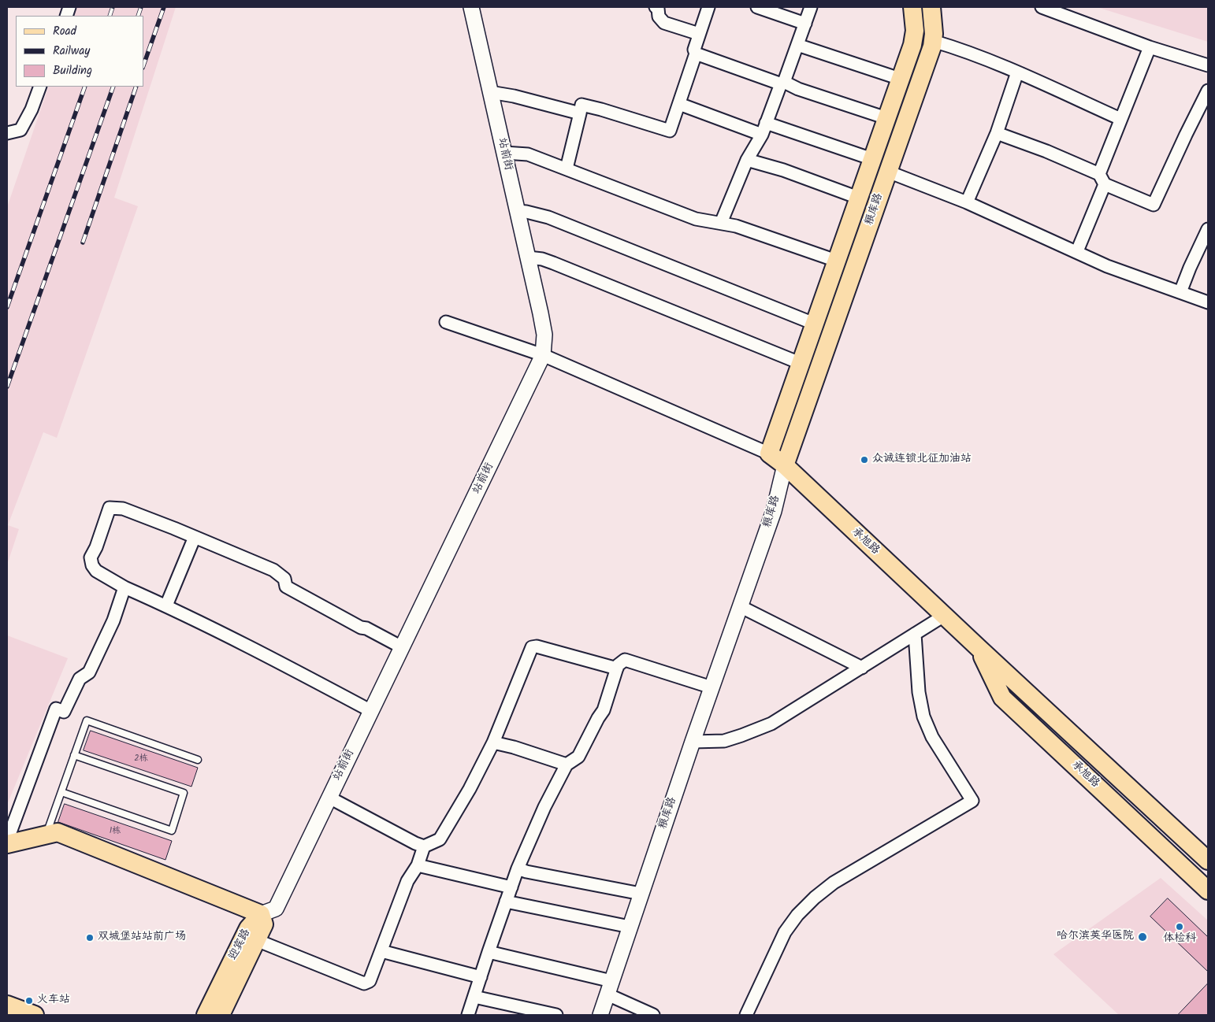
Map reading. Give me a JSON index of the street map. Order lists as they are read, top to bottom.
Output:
{
  "streets": {
    "main road": ["粮库路", "承旭路", "迎宾路"],
    "street": ["站前街"]
  },
  "crossings": [
    ["站前街", "迎宾路"],
    ["粮库路", "承旭路"]
  ],
  "places": [
    "众诚连锁北征加油站",
    "体检科",
    "哈尔滨英华医院",
    "双城堡站站前广场",
    "火车站"
  ],
  "house_numbers": ["2栋", "1栋"],
  "legend": ["Road", "Railway", "Building"]
}
